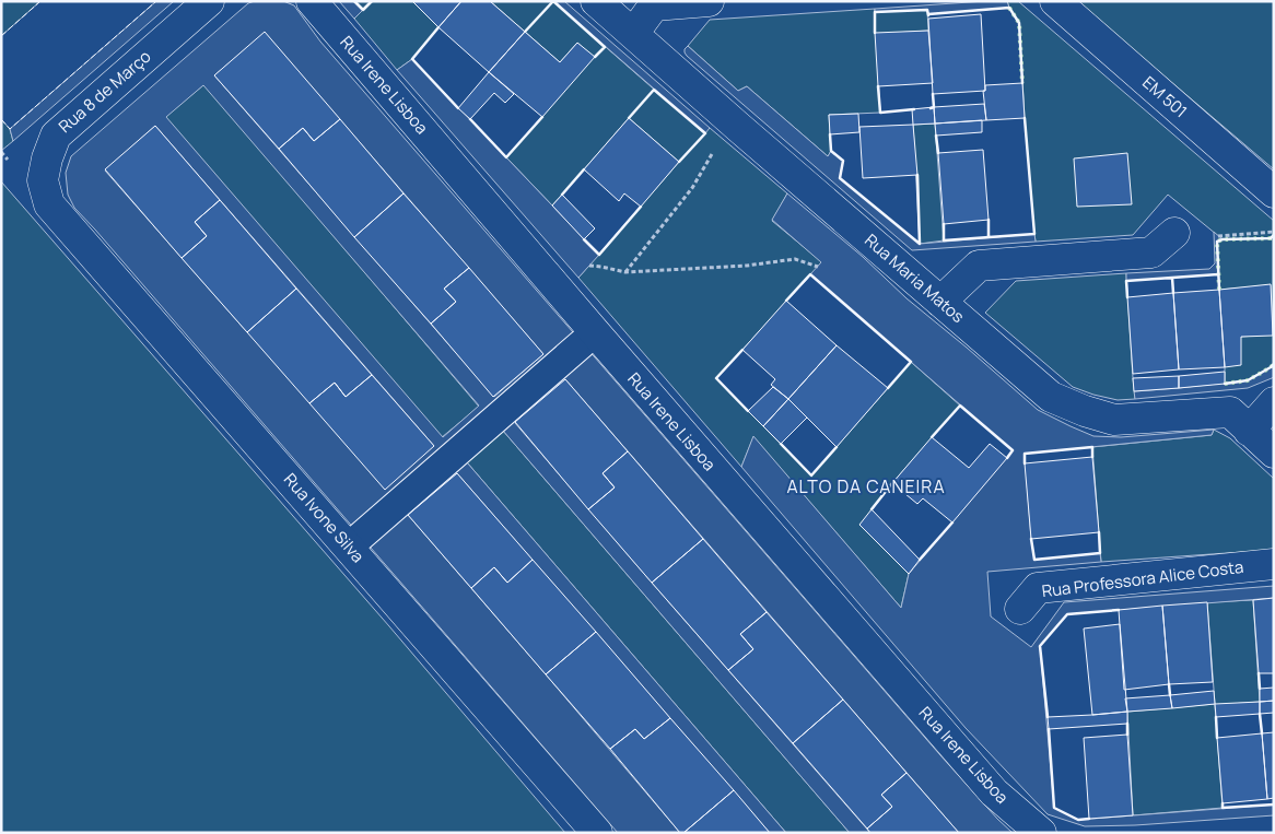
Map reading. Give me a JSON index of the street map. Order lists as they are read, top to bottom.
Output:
{
  "streets": {
    "street": [
      "Rua Irene Lisboa",
      "Rua 8 de Março",
      "EM 501",
      "Rua Maria Matos",
      "Rua Ivone Silva",
      "Rua Professora Alice Costa"
    ]
  },
  "crossings": [
    ["Rua 8 de Março", "Rua Ivone Silva"]
  ],
  "districts": ["ALTO DA CANEIRA"]
}
